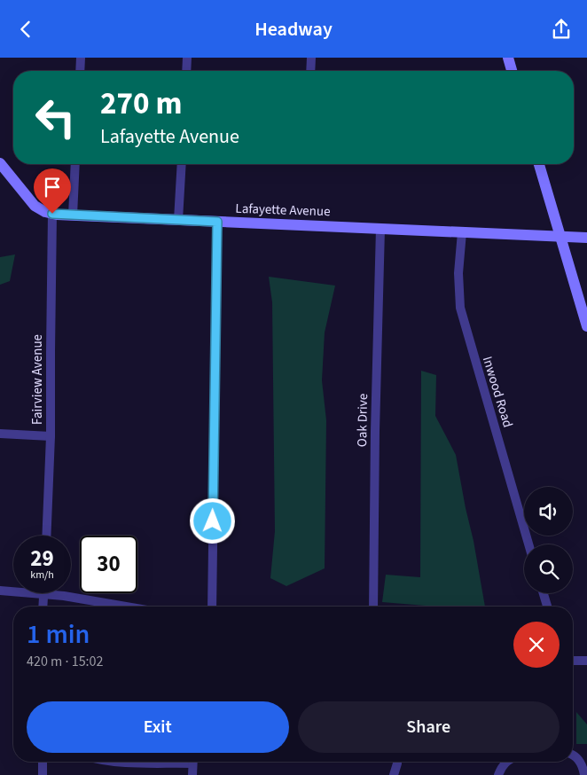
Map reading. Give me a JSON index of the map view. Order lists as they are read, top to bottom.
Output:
{
  "streets": {
    "street": [
      "Lafayette Avenue",
      "Fairview Avenue",
      "Inwood Road",
      "Oak Drive"
    ]
  },
  "crossings": [
    ["Lafayette Avenue", "Fairview Avenue"],
    ["Lafayette Avenue", "Inwood Road"],
    ["Lafayette Avenue", "Oak Drive"]
  ],
  "page": {
    "header": "Headway",
    "turn": ["270 m", "Lafayette Avenue"],
    "speed": "29 km/h",
    "limit": "30",
    "heading": ["1 min", "420 m · 15:02"],
    "buttons": ["Exit", "Share"]
  }
}
